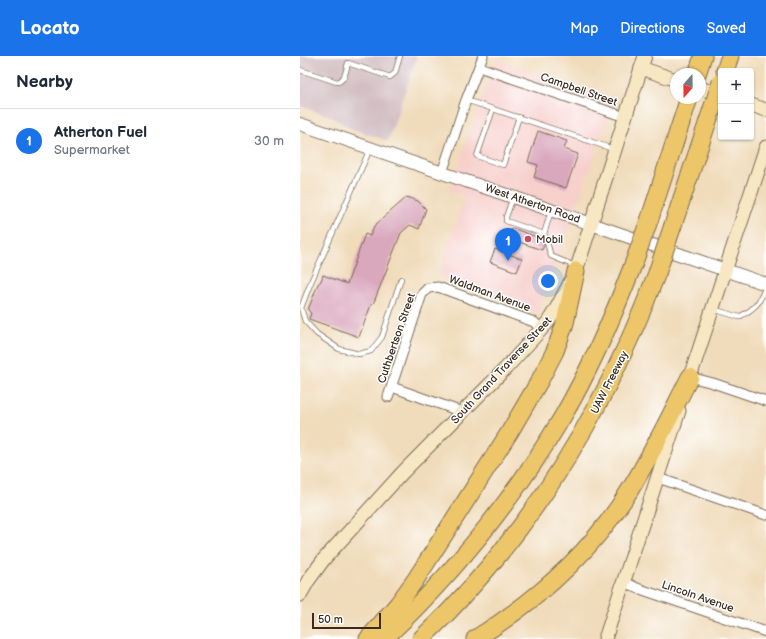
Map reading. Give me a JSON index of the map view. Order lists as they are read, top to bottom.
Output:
{
  "streets": {
    "highway": ["UAW Freeway"],
    "main road": ["South Grand Traverse Street"],
    "street": [
      "Campbell Street",
      "West Atherton Road",
      "Waldman Avenue",
      "Cuthbertson Street",
      "Lincoln Avenue"
    ]
  },
  "crossings": [
    ["Campbell Street", "South Grand Traverse Street"],
    ["West Atherton Road", "South Grand Traverse Street"],
    ["Waldman Avenue", "Cuthbertson Street"],
    ["Waldman Avenue", "South Grand Traverse Street"]
  ],
  "places": ["Mobil"],
  "scale_bar": "50 m",
  "north": "bottom",
  "page": {
    "header": "Locato",
    "nav": ["Map", "Directions", "Saved"],
    "heading": "Nearby",
    "map_buttons": ["+", "−"],
    "list": [
      {
        "mark": "1",
        "name": "Atherton Fuel",
        "note": "Supermarket",
        "value": "30 m"
      }
    ],
    "pins": "1",
    "scale": "50 m"
  }
}
